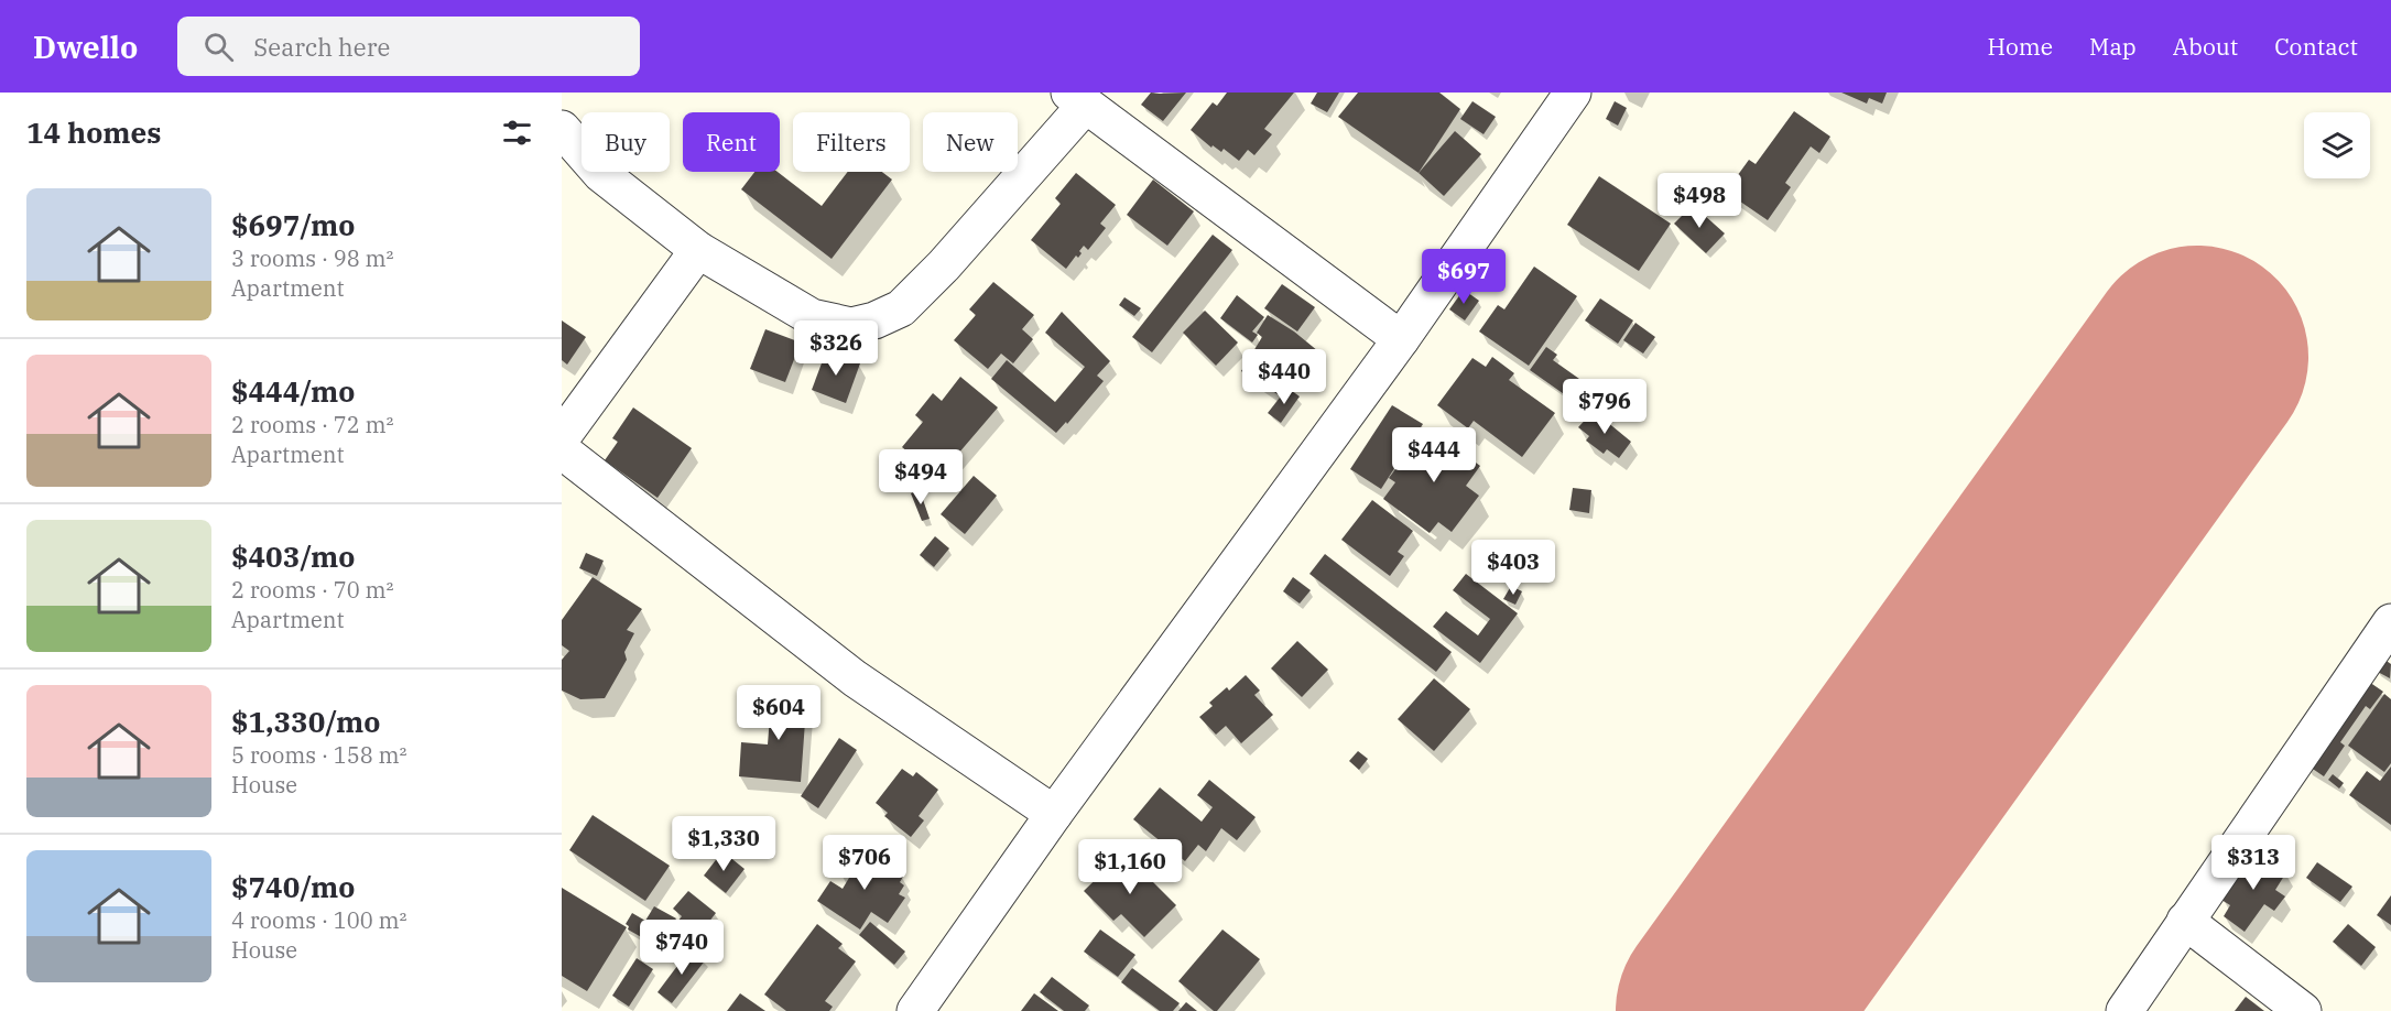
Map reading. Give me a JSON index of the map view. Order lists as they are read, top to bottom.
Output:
{
  "page": {
    "header": "Dwello",
    "search": "Search here",
    "nav": [
      "Home",
      "Map",
      "About",
      "Contact"
    ],
    "heading": "14 homes",
    "chip": [
      "Buy",
      "Rent",
      "Filters",
      "New"
    ],
    "list": [
      {
        "name": "$697/mo",
        "note": "3 rooms · 98 m² · Apartment"
      },
      {
        "name": "$444/mo",
        "note": "2 rooms · 72 m² · Apartment"
      },
      {
        "name": "$403/mo",
        "note": "2 rooms · 70 m² · Apartment"
      },
      {
        "name": "$1,330/mo",
        "note": "5 rooms · 158 m² · House"
      },
      {
        "name": "$740/mo",
        "note": "4 rooms · 100 m² · House"
      }
    ],
    "price": [
      "$498",
      "$697",
      "$326",
      "$440",
      "$796",
      "$444",
      "$494",
      "$403",
      "$604",
      "$1,330",
      "$706",
      "$313",
      "$1,160",
      "$740"
    ]
  }
}
